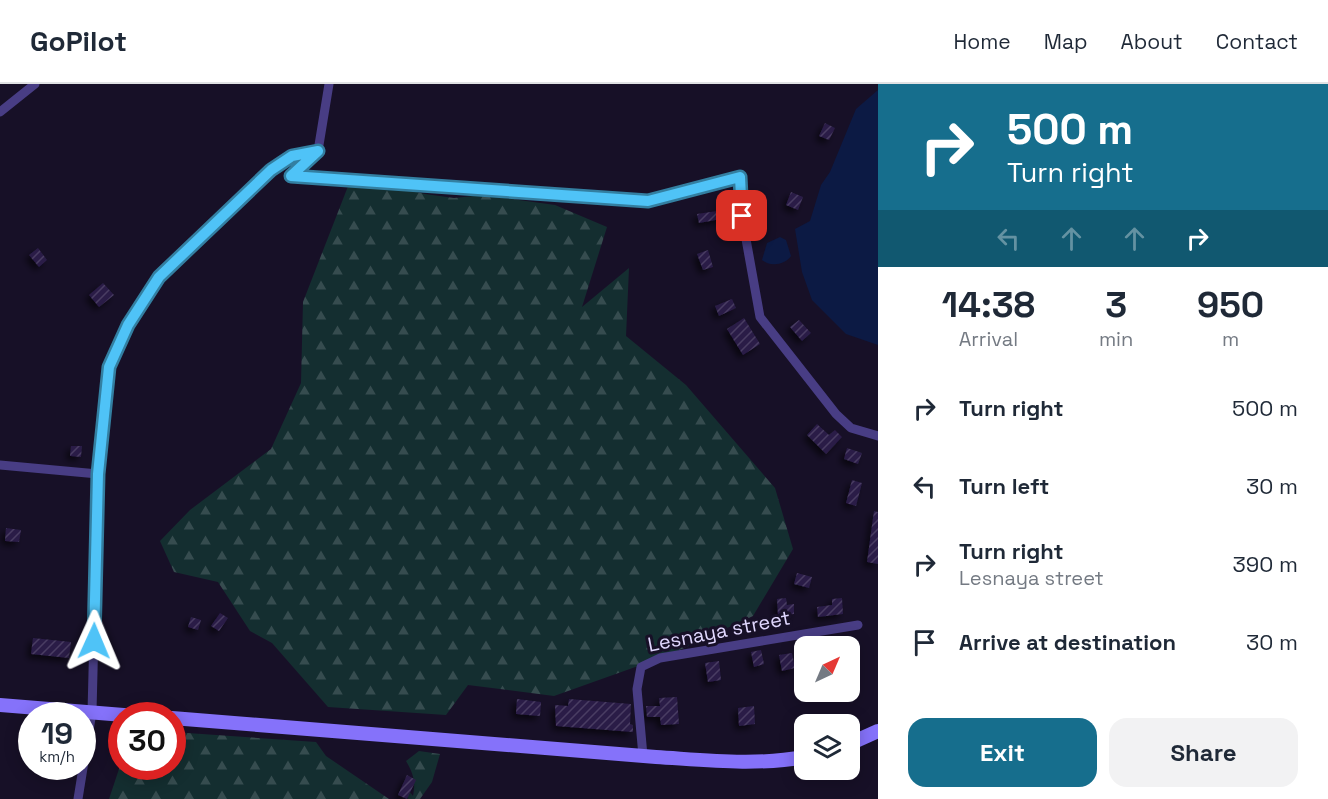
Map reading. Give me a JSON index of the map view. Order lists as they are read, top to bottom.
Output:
{
  "streets": {
    "street": ["Lesnaya street"]
  },
  "north": "top right",
  "page": {
    "header": "GoPilot",
    "nav": [
      "Home",
      "Map",
      "About",
      "Contact"
    ],
    "turn": ["500 m", "Turn right"],
    "eta": [
      "14:38",
      "Arrival",
      "3",
      "min",
      "950",
      "m"
    ],
    "list": [
      {
        "name": "Turn right",
        "value": "500 m"
      },
      {
        "name": "Turn left",
        "value": "30 m"
      },
      {
        "name": "Turn right",
        "note": "Lesnaya street",
        "value": "390 m"
      },
      {
        "name": "Arrive at destination",
        "value": "30 m"
      }
    ],
    "speed": "19 km/h",
    "limit": "30",
    "buttons": ["Exit", "Share"]
  }
}
